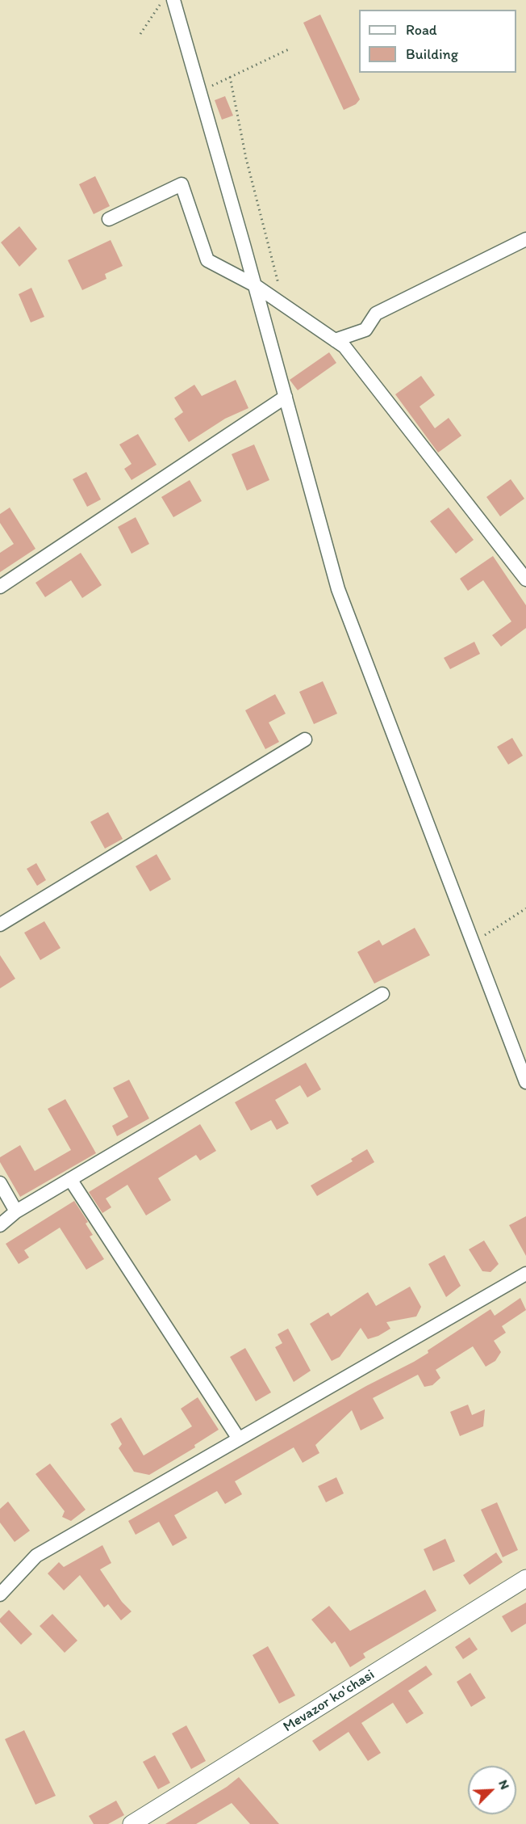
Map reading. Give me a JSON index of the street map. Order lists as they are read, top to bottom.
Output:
{
  "streets": {
    "street": ["Mevazor ko'chasi"]
  },
  "legend": ["Road", "Building"],
  "north": "top right"
}
